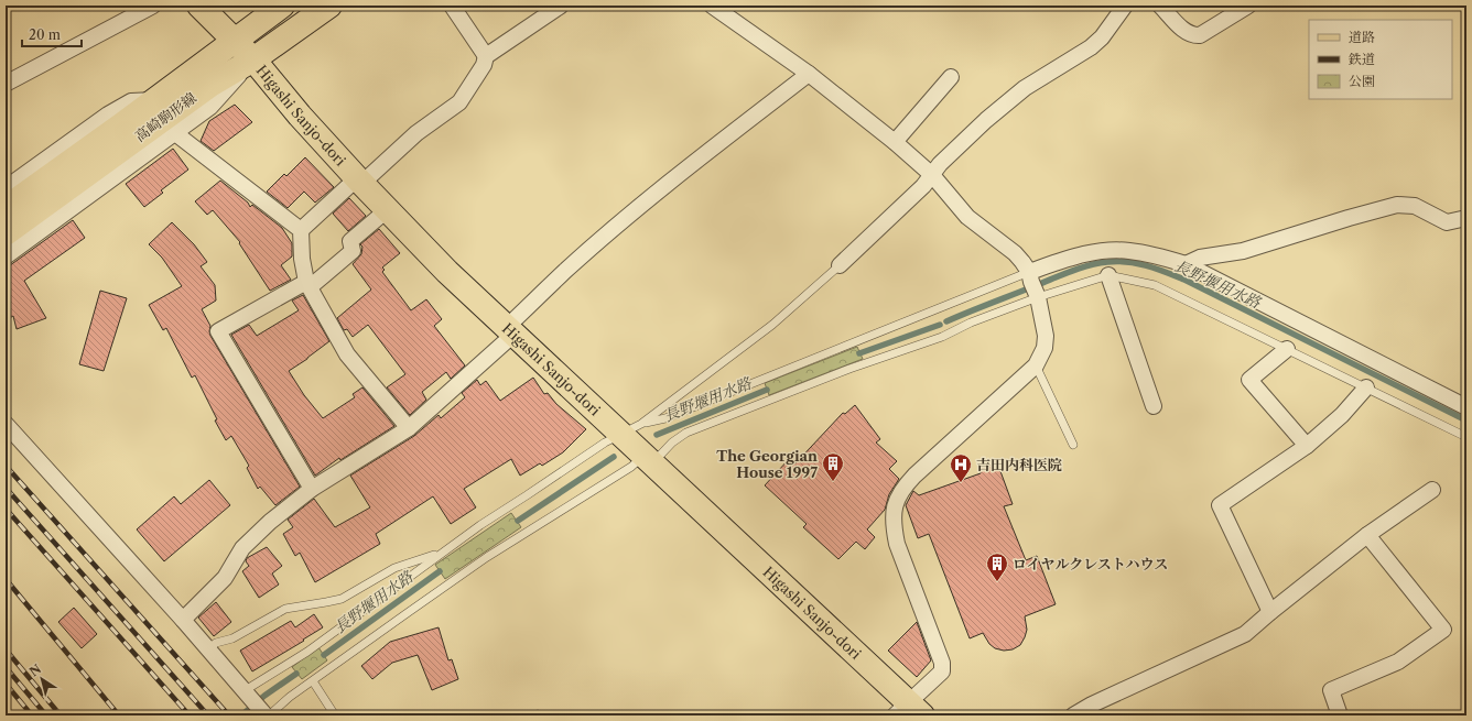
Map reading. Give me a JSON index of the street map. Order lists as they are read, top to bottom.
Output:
{
  "streets": {
    "main road": ["Higashi Sanjo-dori", "高崎駒形線"]
  },
  "crossings": [
    ["Higashi Sanjo-dori", "高崎駒形線"]
  ],
  "water": ["長野堰用水路"],
  "places": {
    "building": ["The Georgian House 1997", "ロイヤルクレストハウス"],
    "hospital": ["吉田内科医院"]
  },
  "legend": ["道路", "鉄道", "公園"],
  "scale_bar": "20 m",
  "north": "top left"
}
